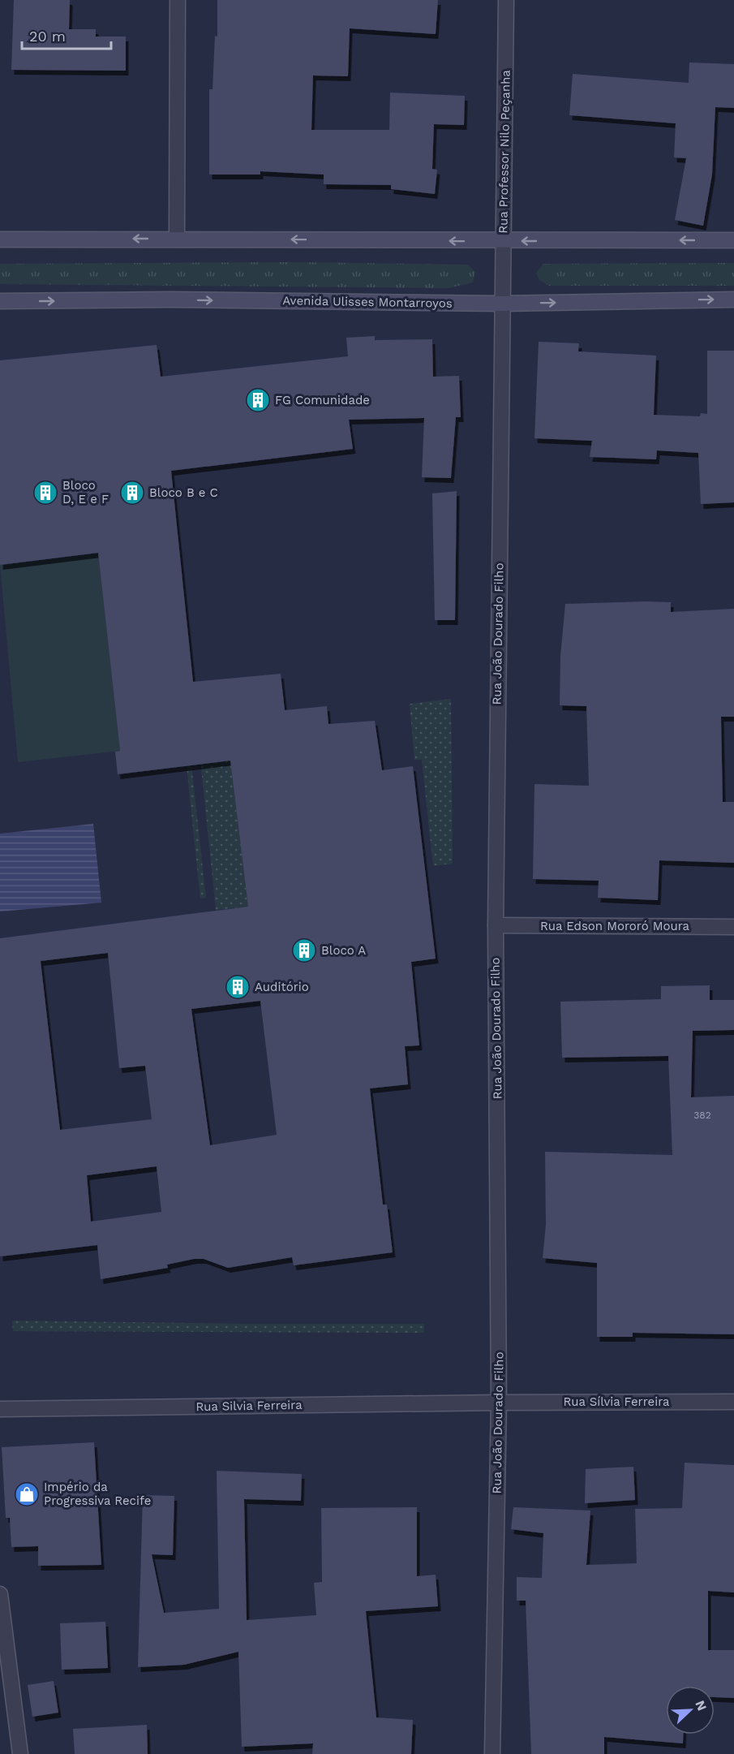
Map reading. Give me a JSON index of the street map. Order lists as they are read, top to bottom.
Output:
{
  "streets": {
    "main road": ["Avenida Ulisses Montarroyos"],
    "street": [
      "Rua Professor Nilo Peçanha",
      "Rua João Dourado Filho",
      "Rua Edson Mororó Moura",
      "Rua Sílvia Ferreira",
      "Rua Silvia Ferreira"
    ]
  },
  "crossings": [
    ["Rua Professor Nilo Peçanha", "Avenida Ulisses Montarroyos"],
    ["Rua Professor Nilo Peçanha", "Rua João Dourado Filho"],
    ["Avenida Ulisses Montarroyos", "Rua João Dourado Filho"],
    ["Rua João Dourado Filho", "Rua Edson Mororó Moura"],
    ["Rua João Dourado Filho", "Rua Sílvia Ferreira"],
    ["Rua João Dourado Filho", "Rua Silvia Ferreira"],
    ["Rua Sílvia Ferreira", "Rua Silvia Ferreira"]
  ],
  "places": {
    "building": [
      "FG Comunidade",
      "Bloco D, E e F",
      "Bloco B e C",
      "Bloco A",
      "Auditório"
    ],
    "shop": ["Império da Progressiva Recife"]
  },
  "house_numbers": ["382"],
  "scale_bar": "20 m",
  "north": "top right"
}
